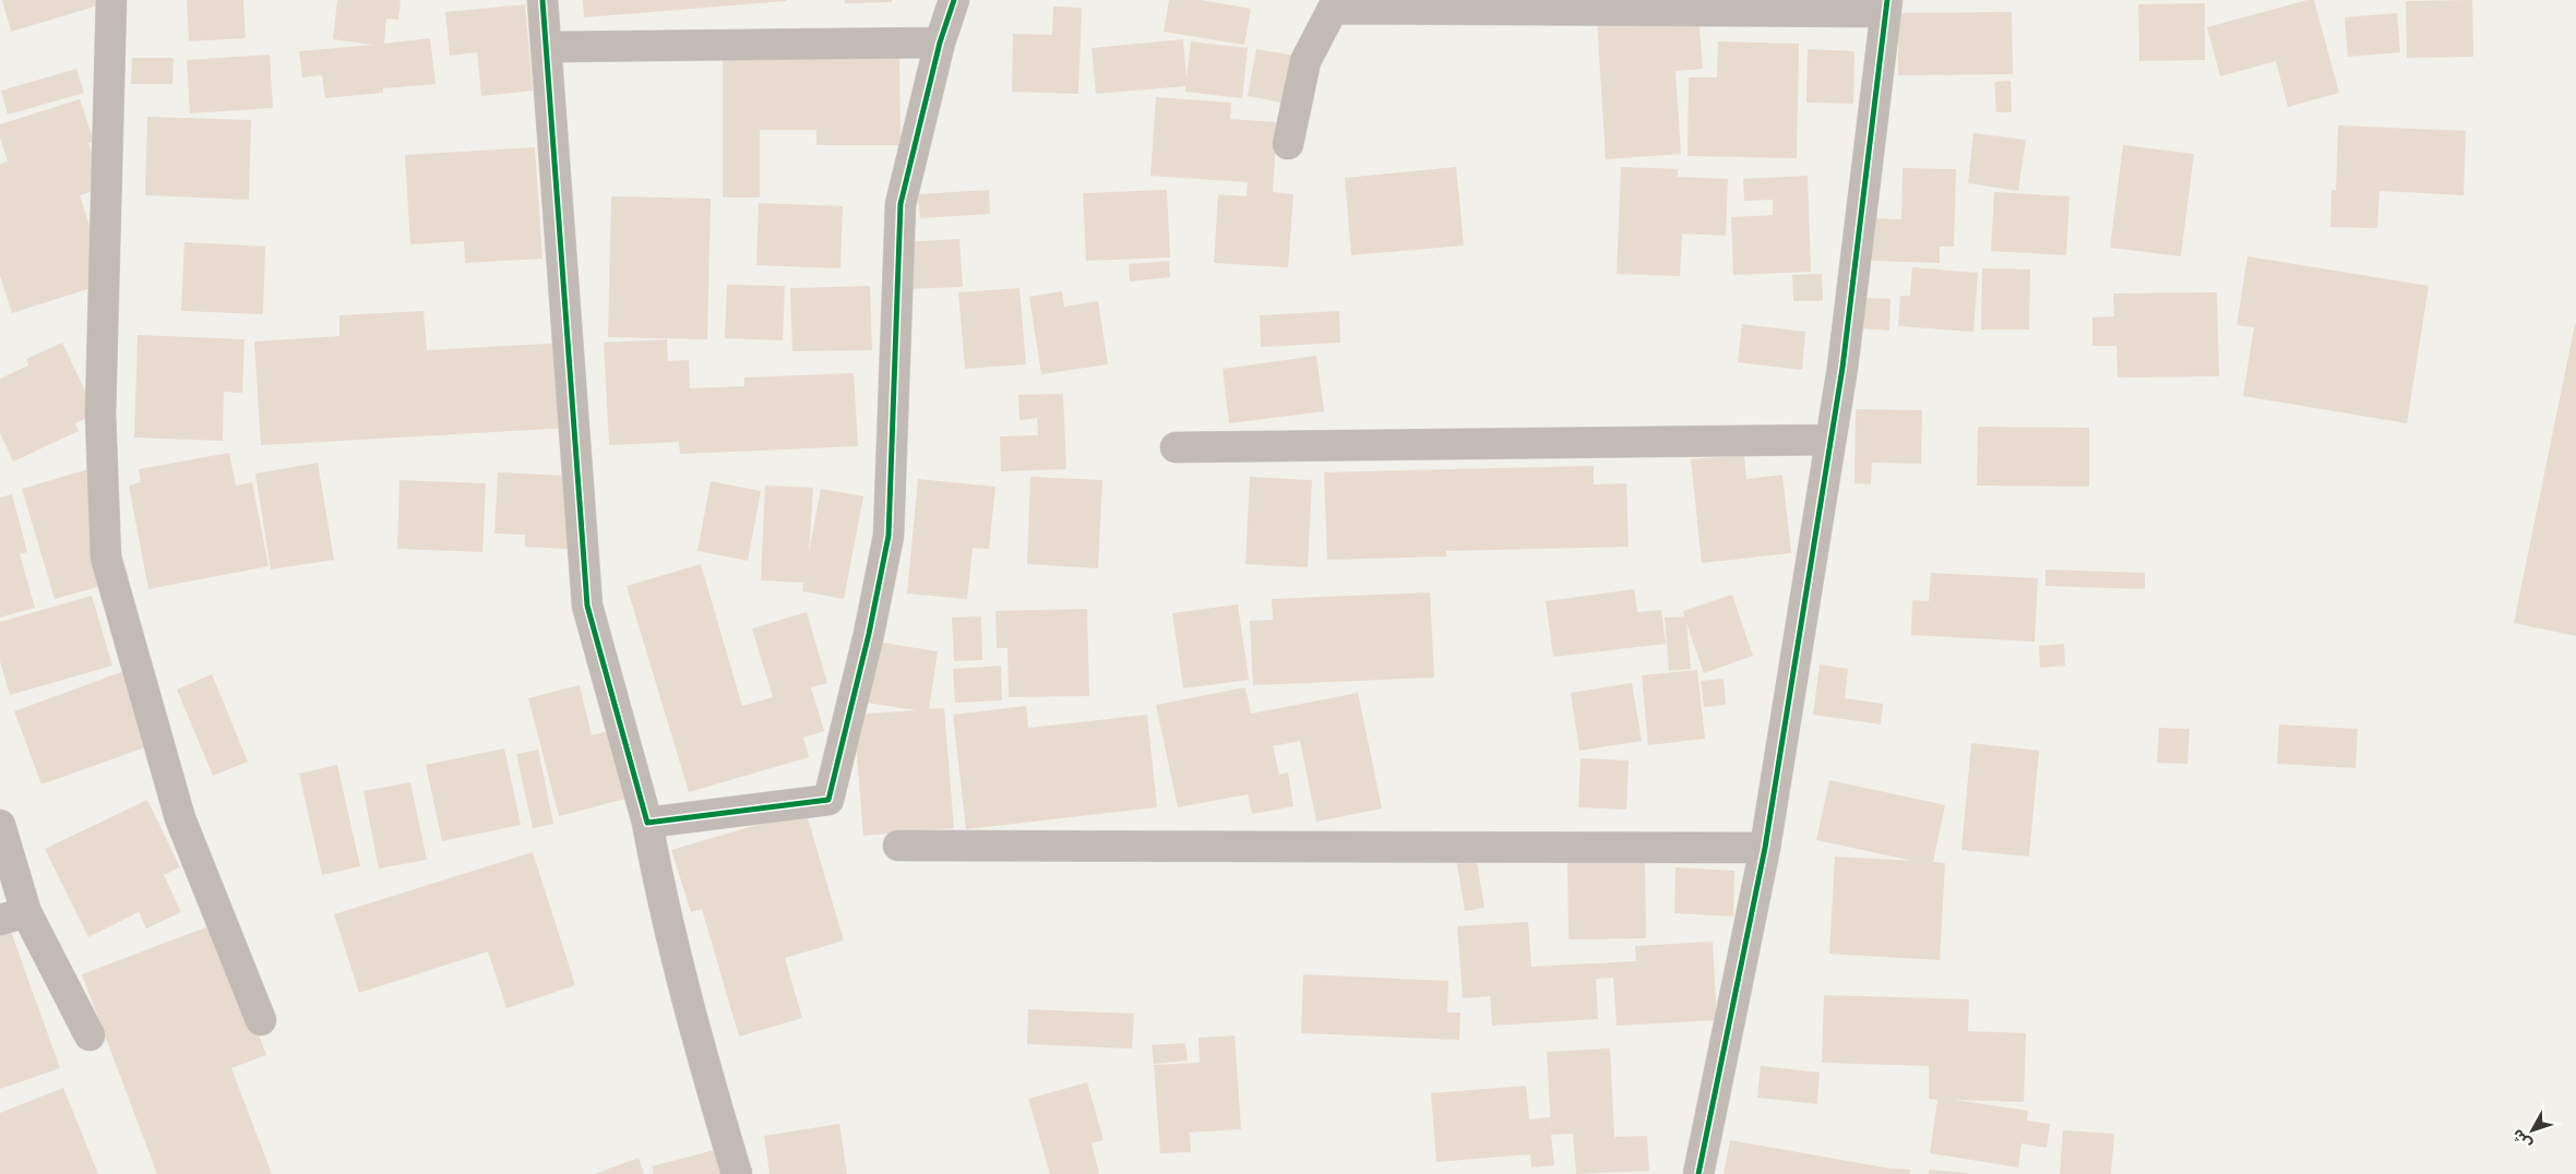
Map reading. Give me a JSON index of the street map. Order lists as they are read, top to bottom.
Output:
{
  "north": "bottom left"
}
